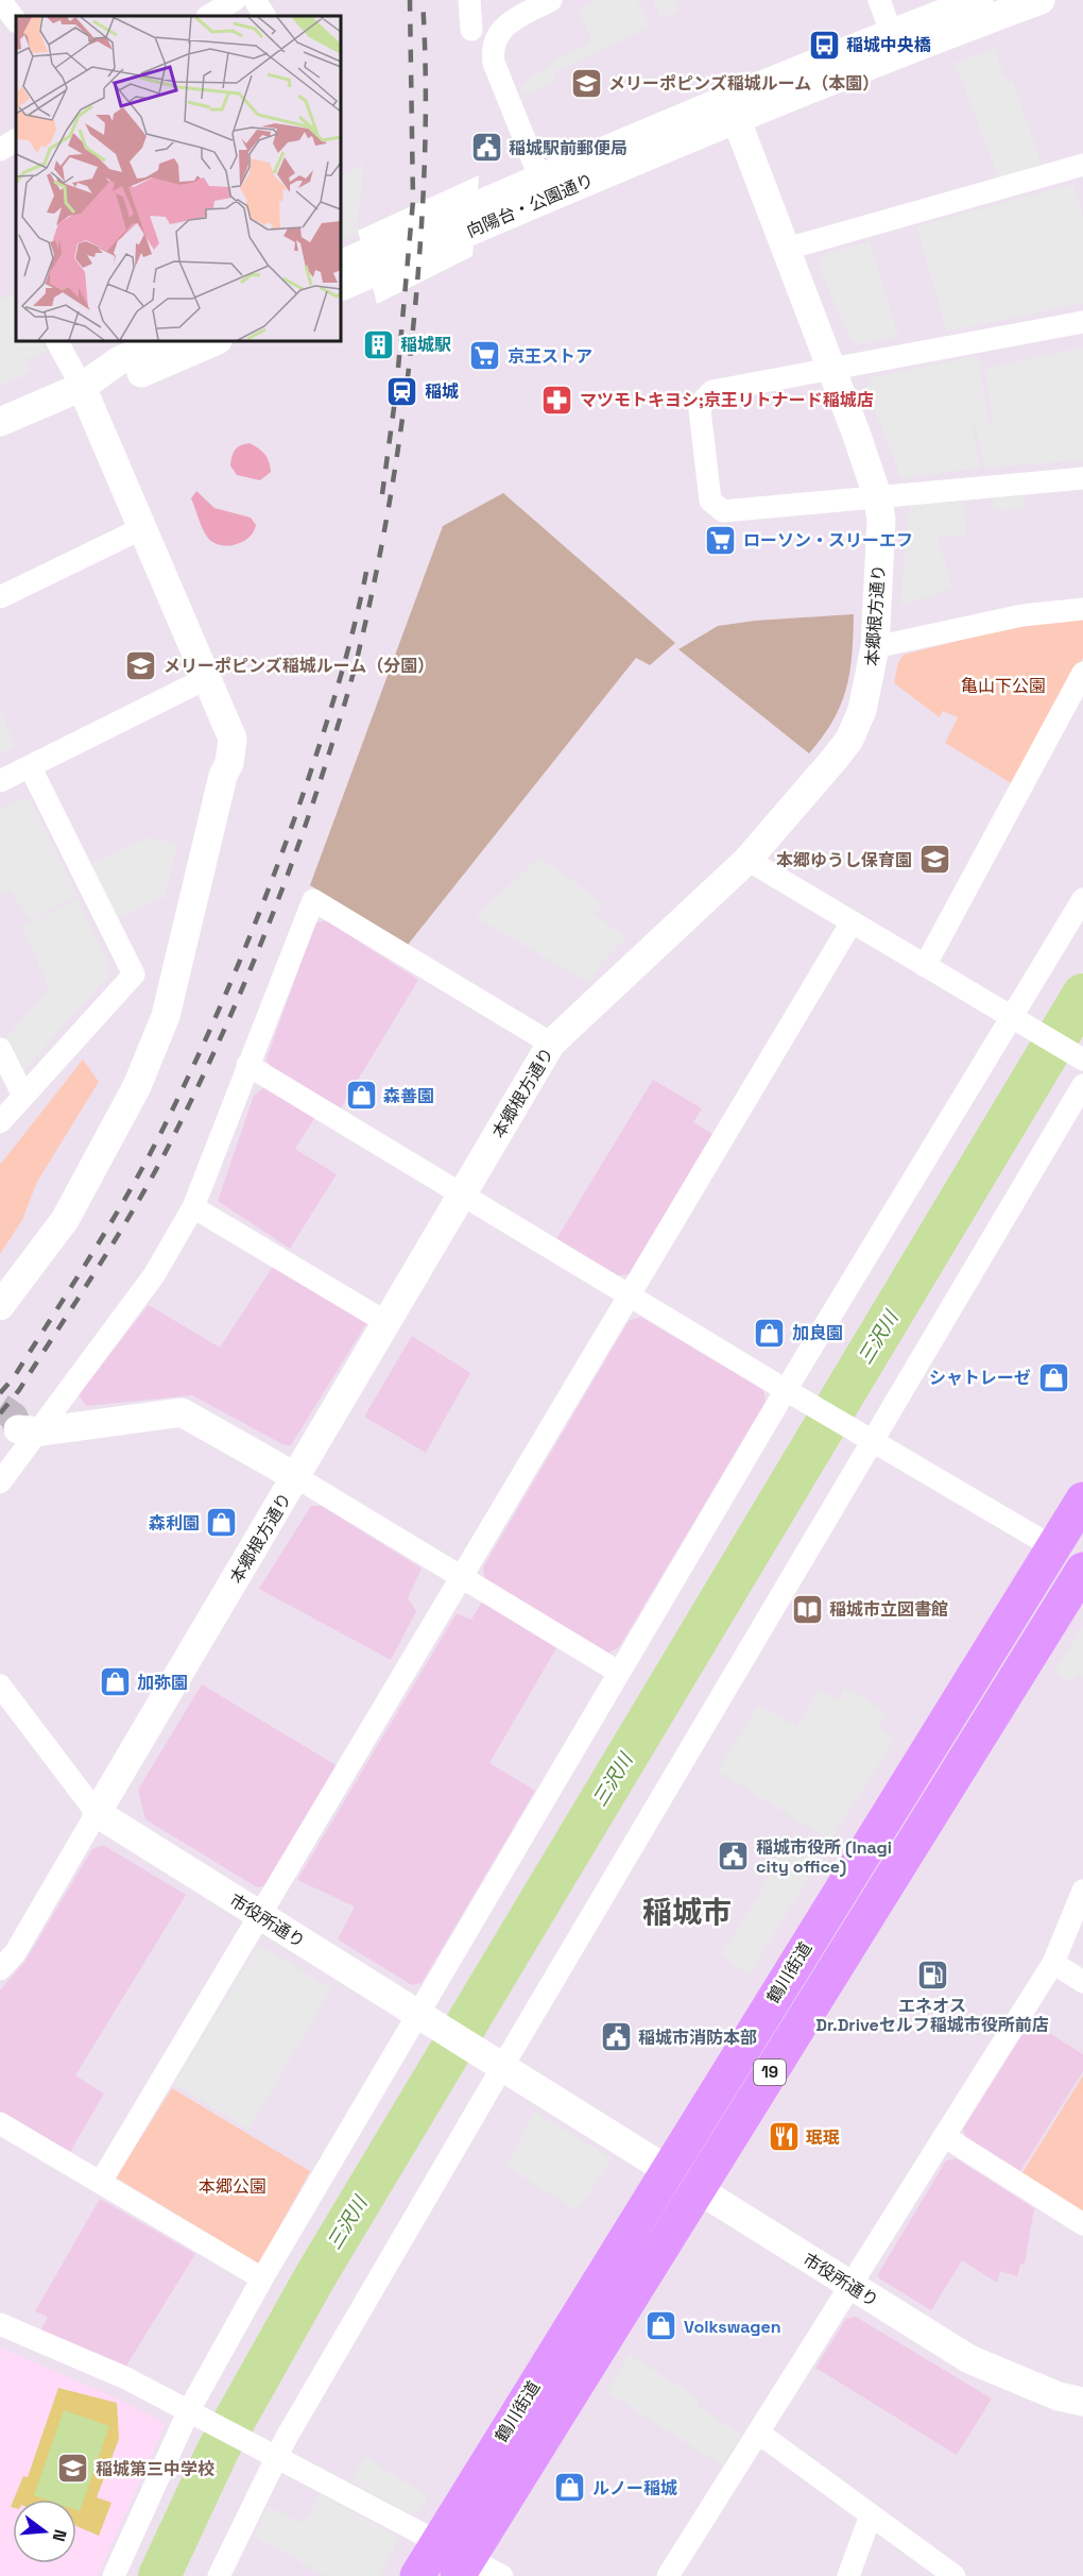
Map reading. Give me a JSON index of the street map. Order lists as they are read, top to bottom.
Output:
{
  "streets": {
    "main road": ["鶴川街道", "19"],
    "street": ["向陽台・公園通り", "本郷根方通り", "市役所通り"]
  },
  "crossings": [
    ["向陽台・公園通り", "本郷根方通り"],
    ["本郷根方通り", "市役所通り"],
    ["市役所通り", "鶴川街道"]
  ],
  "districts": ["稲城市"],
  "water": ["三沢川"],
  "parks": ["亀山下公園", "本郷公園"],
  "places": {
    "bus stop": ["稲城中央橋"],
    "school or university": [
      "メリーポピンズ稲城ルーム（本園）",
      "メリーポピンズ稲城ルーム（分園）",
      "本郷ゆうし保育園",
      "稲城第三中学校"
    ],
    "public building": ["稲城駅前郵便局", "稲城市役所 (Inagi city office)", "稲城市消防本部"],
    "building": ["稲城駅"],
    "supermarket": ["京王ストア", "ローソン・スリーエフ"],
    "station": ["稲城"],
    "pharmacy": ["マツモトキヨシ;京王リトナード稲城店"],
    "shop": [
      "森善園",
      "加良園",
      "シャトレーゼ",
      "森利園",
      "加弥園",
      "Volkswagen",
      "ルノー稲城"
    ],
    "library": ["稲城市立図書館"],
    "fuel station": ["エネオス Dr.Driveセルフ稲城市役所前店"],
    "restaurant": ["珉珉"]
  },
  "north": "right"
}
